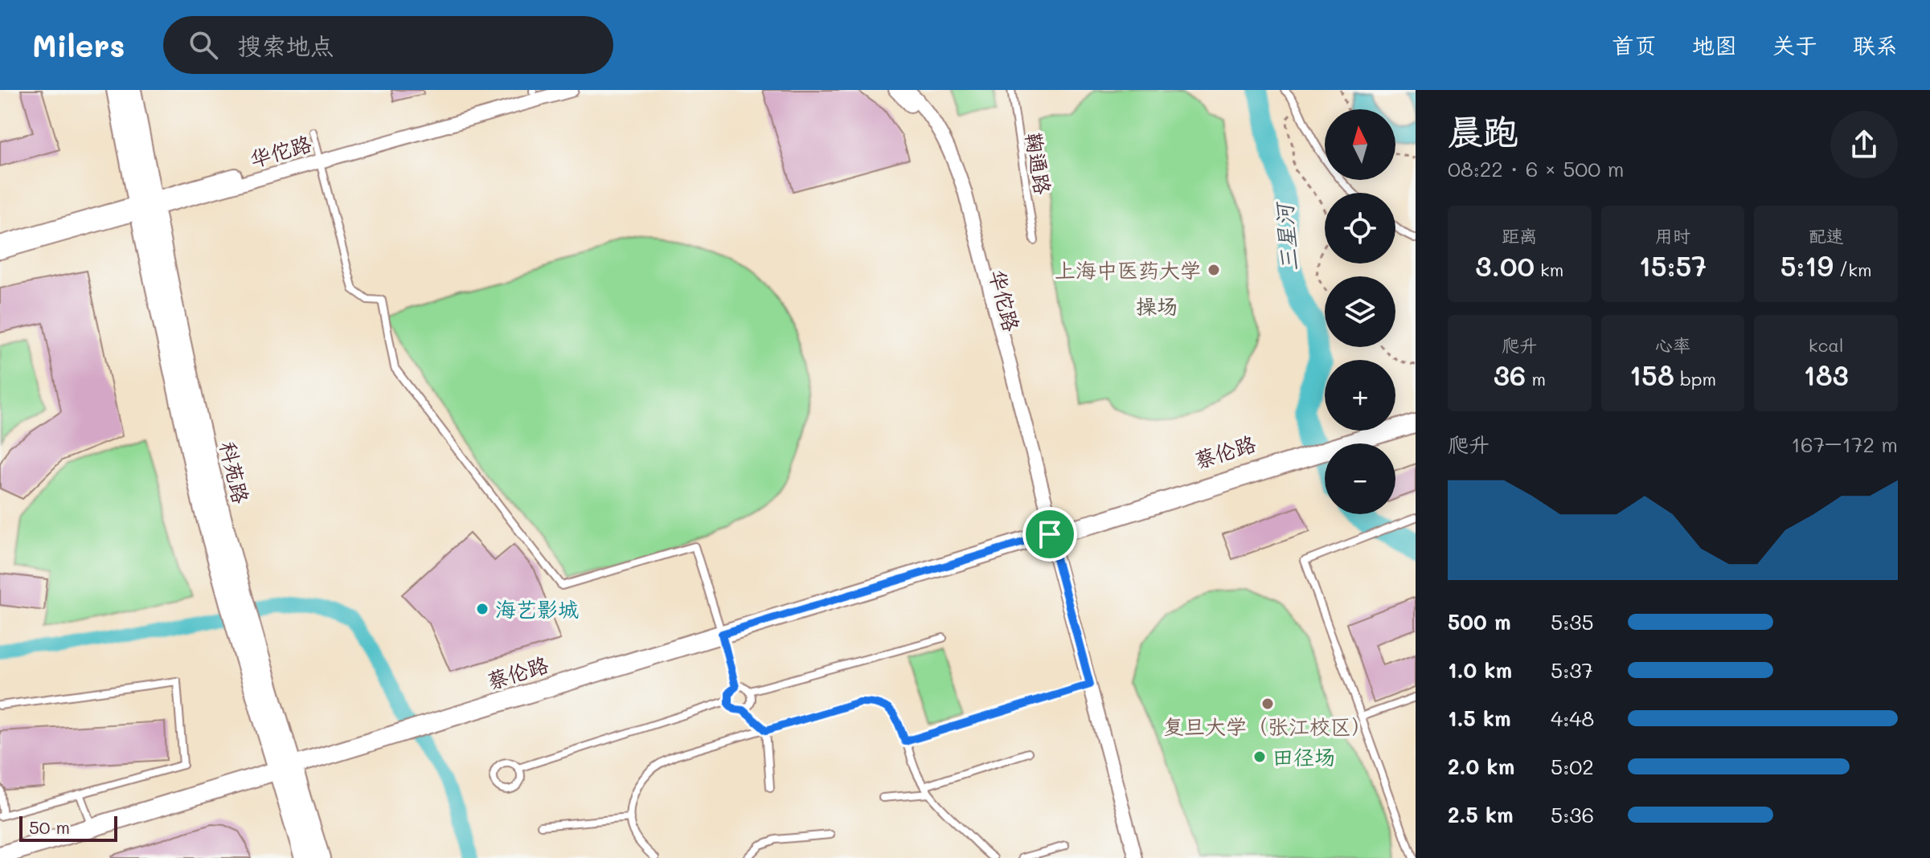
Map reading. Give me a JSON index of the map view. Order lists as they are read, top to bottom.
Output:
{
  "streets": {
    "street": ["华佗路", "蔡伦路", "科苑路"],
    "lane": ["鞠通路"]
  },
  "crossings": [
    ["华佗路", "蔡伦路"],
    ["华佗路", "科苑路"],
    ["蔡伦路", "科苑路"]
  ],
  "water": ["三星河"],
  "parks": ["操场"],
  "places": [
    "上海中医药大学",
    "海艺影城",
    "复旦大学（张江校区）",
    "田径场"
  ],
  "scale_bar": "50 m",
  "north": "top",
  "page": {
    "header": "Milers",
    "search": "搜索地点",
    "nav": [
      "首页",
      "地图",
      "关于",
      "联系"
    ],
    "heading": ["晨跑", "08:22 · 6 × 500 m"],
    "map_buttons": ["+", "−"],
    "stats": [
      ["距离", "3.00 km"],
      ["用时", "15:57"],
      ["配速", "5:19 /km"],
      ["爬升", "36 m"],
      ["心率", "158 bpm"],
      ["kcal", "183"]
    ],
    "chart": ["爬升", "167–172 m"],
    "list": [
      {
        "name": "500 m",
        "note": "5:35"
      },
      {
        "name": "1.0 km",
        "note": "5:37"
      },
      {
        "name": "1.5 km",
        "note": "4:48"
      },
      {
        "name": "2.0 km",
        "note": "5:02"
      },
      {
        "name": "2.5 km",
        "note": "5:36"
      }
    ],
    "scale": "50 m"
  }
}
